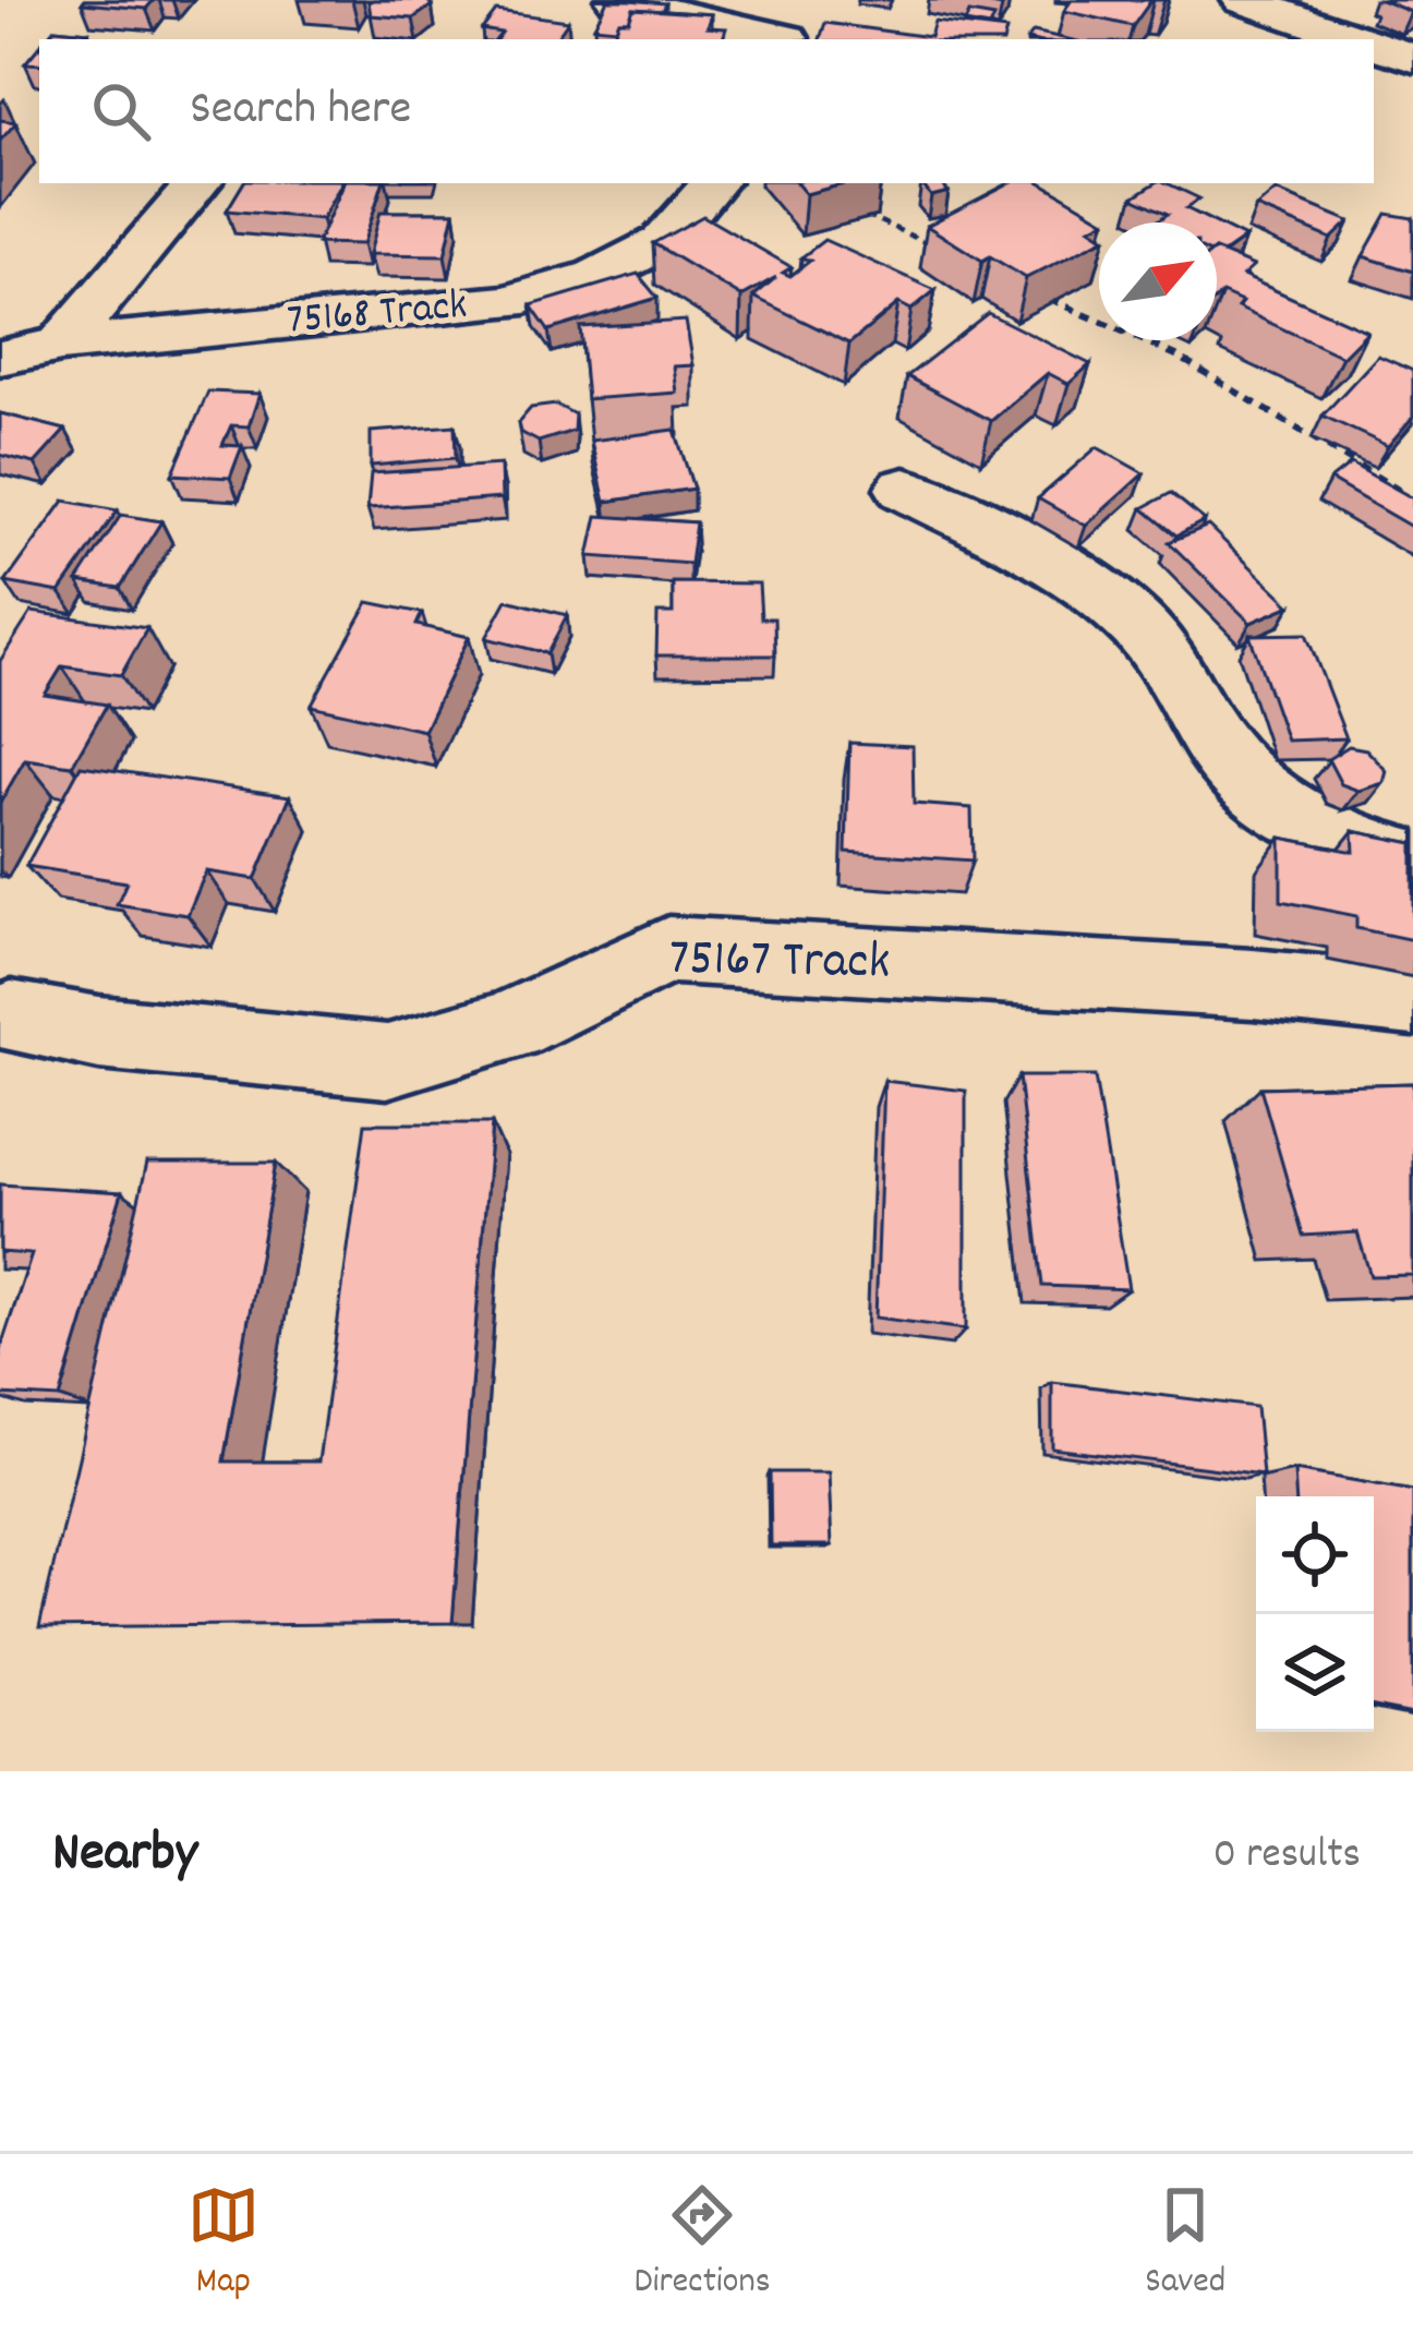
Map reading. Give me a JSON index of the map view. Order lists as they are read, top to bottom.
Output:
{
  "streets": {
    "street": ["75168 Track", "75167 Track"]
  },
  "north": "top right",
  "page": {
    "search": "Search here",
    "heading": ["Nearby", "0 results"],
    "nav": ["Map", "Directions", "Saved"]
  }
}
